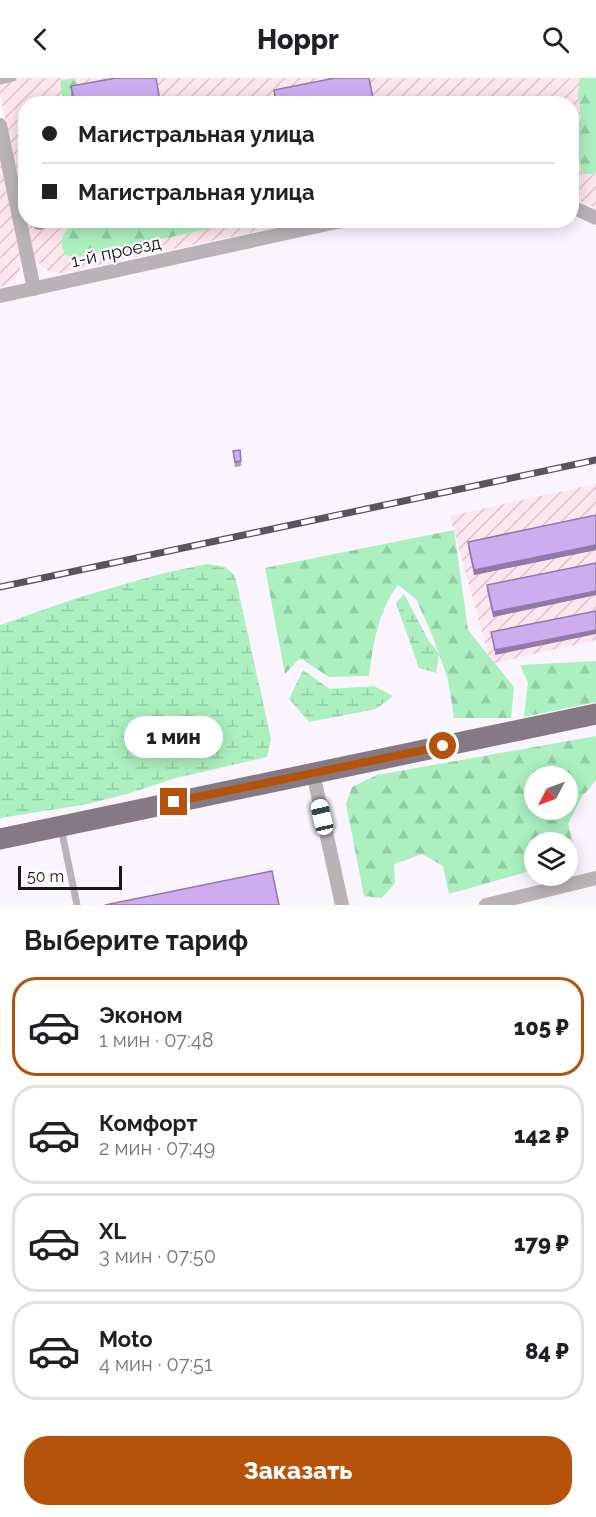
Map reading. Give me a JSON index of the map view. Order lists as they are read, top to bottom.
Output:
{
  "streets": {
    "street": ["1-й проезд"]
  },
  "scale_bar": "50 m",
  "north": "bottom left",
  "page": {
    "header": "Hoppr",
    "banner": ["Магистральная улица", "Магистральная улица"],
    "bubble": "1 мин",
    "scale": "50 m",
    "heading": "Выберите тариф",
    "list": [
      {
        "name": "Эконом",
        "note": "1 мин · 07:48",
        "value": "105 ₽"
      },
      {
        "name": "Комфорт",
        "note": "2 мин · 07:49",
        "value": "142 ₽"
      },
      {
        "name": "XL",
        "note": "3 мин · 07:50",
        "value": "179 ₽"
      },
      {
        "name": "Moto",
        "note": "4 мин · 07:51",
        "value": "84 ₽"
      }
    ],
    "buttons": "Заказать"
  }
}
